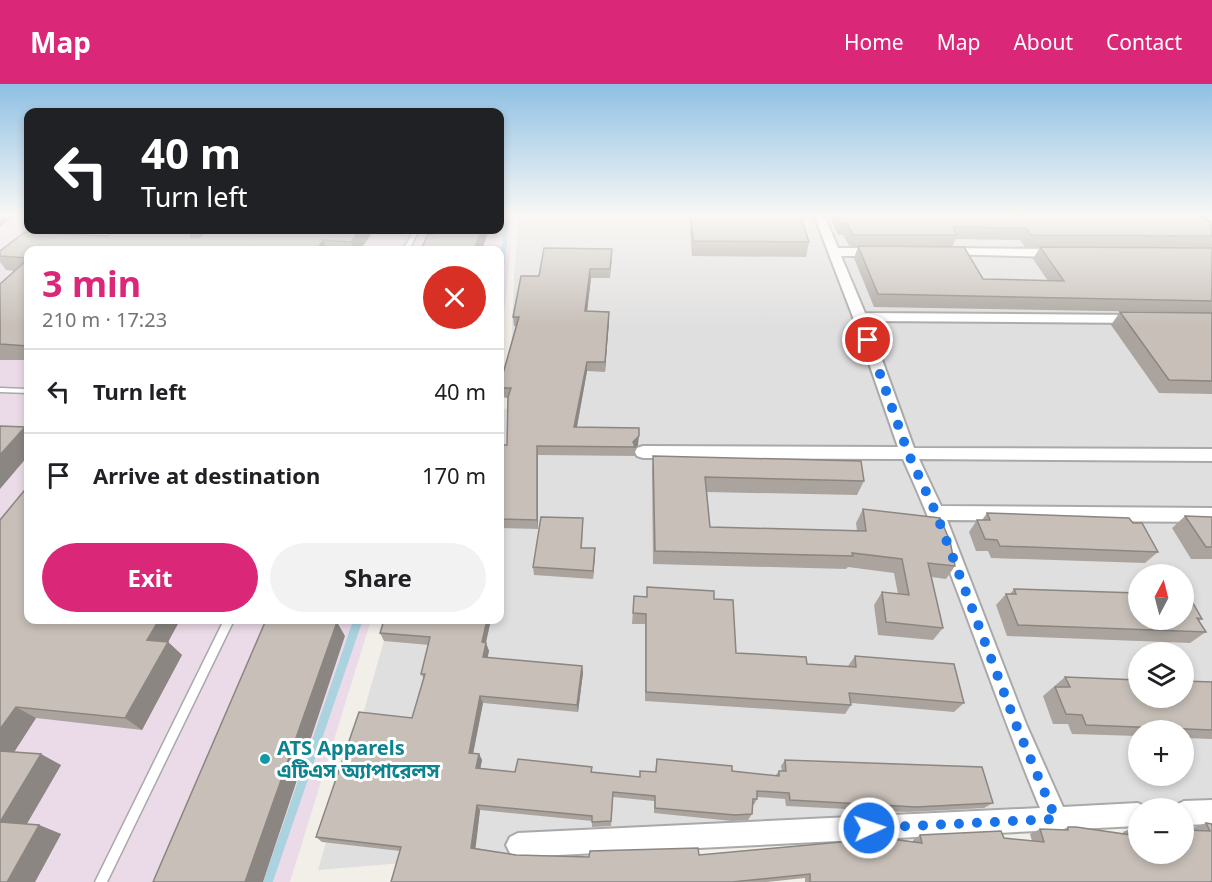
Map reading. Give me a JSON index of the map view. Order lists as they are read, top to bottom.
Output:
{
  "places": ["ATS Apparels এটিএস অ্যাপারেলস"],
  "north": "top",
  "page": {
    "header": "Map",
    "nav": [
      "Home",
      "Map",
      "About",
      "Contact"
    ],
    "turn": ["40 m", "Turn left"],
    "heading": ["3 min", "210 m · 17:23"],
    "list": [
      {
        "name": "Turn left",
        "value": "40 m"
      },
      {
        "name": "Arrive at destination",
        "value": "170 m"
      }
    ],
    "buttons": ["Exit", "Share"],
    "map_buttons": ["+", "−"]
  }
}
